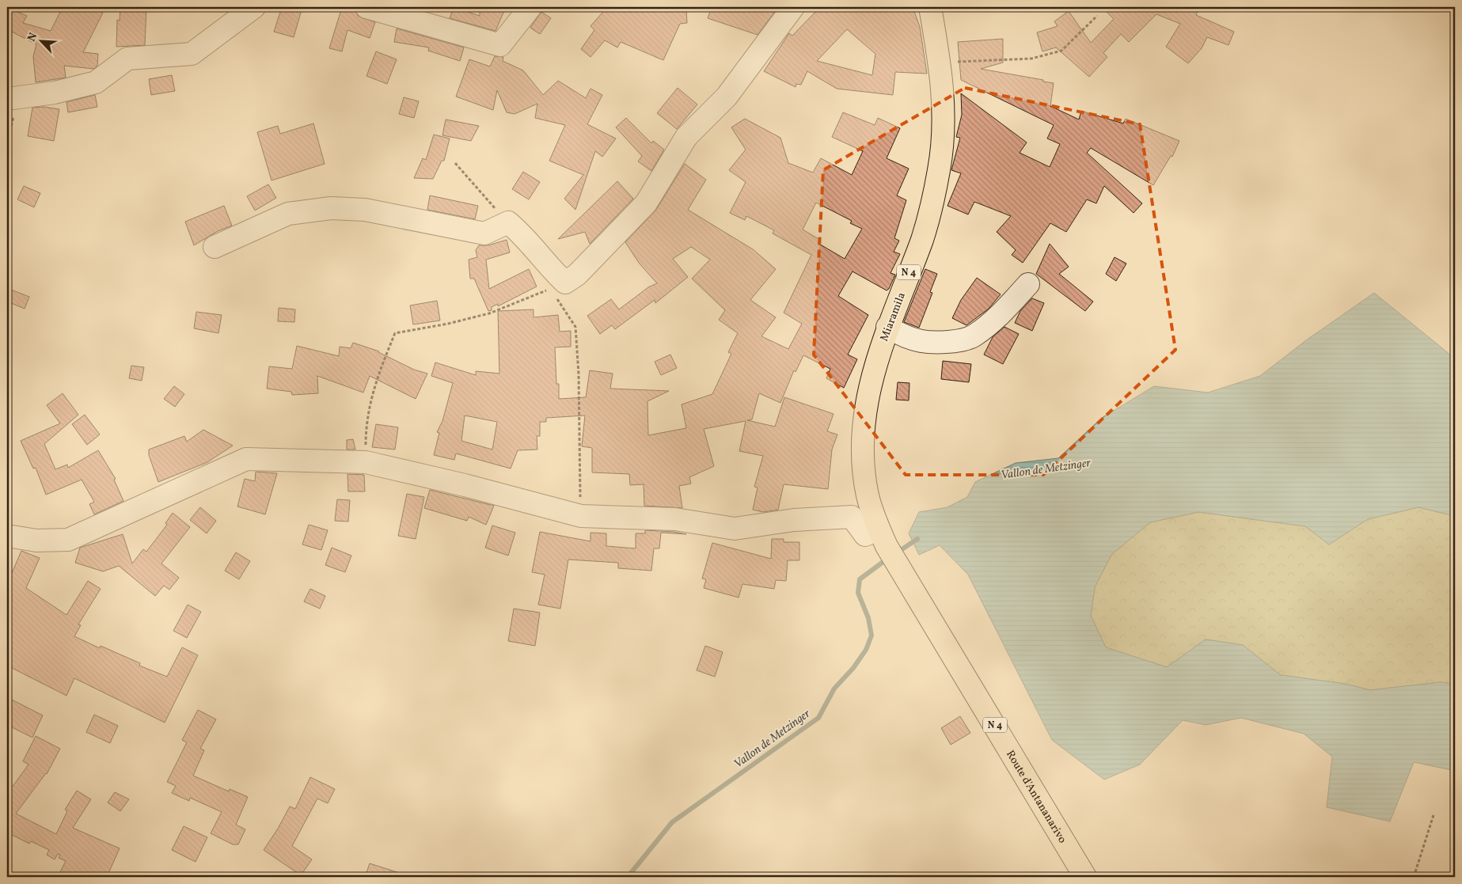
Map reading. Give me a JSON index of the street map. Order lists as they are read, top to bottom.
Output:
{
  "streets": {
    "main road": ["N 4", "Miaramila", "Route d'Antananarivo"]
  },
  "crossings": [
    ["Miaramila", "Route d'Antananarivo"]
  ],
  "water": ["Vallon de Metzinger"],
  "north": "top left"
}
